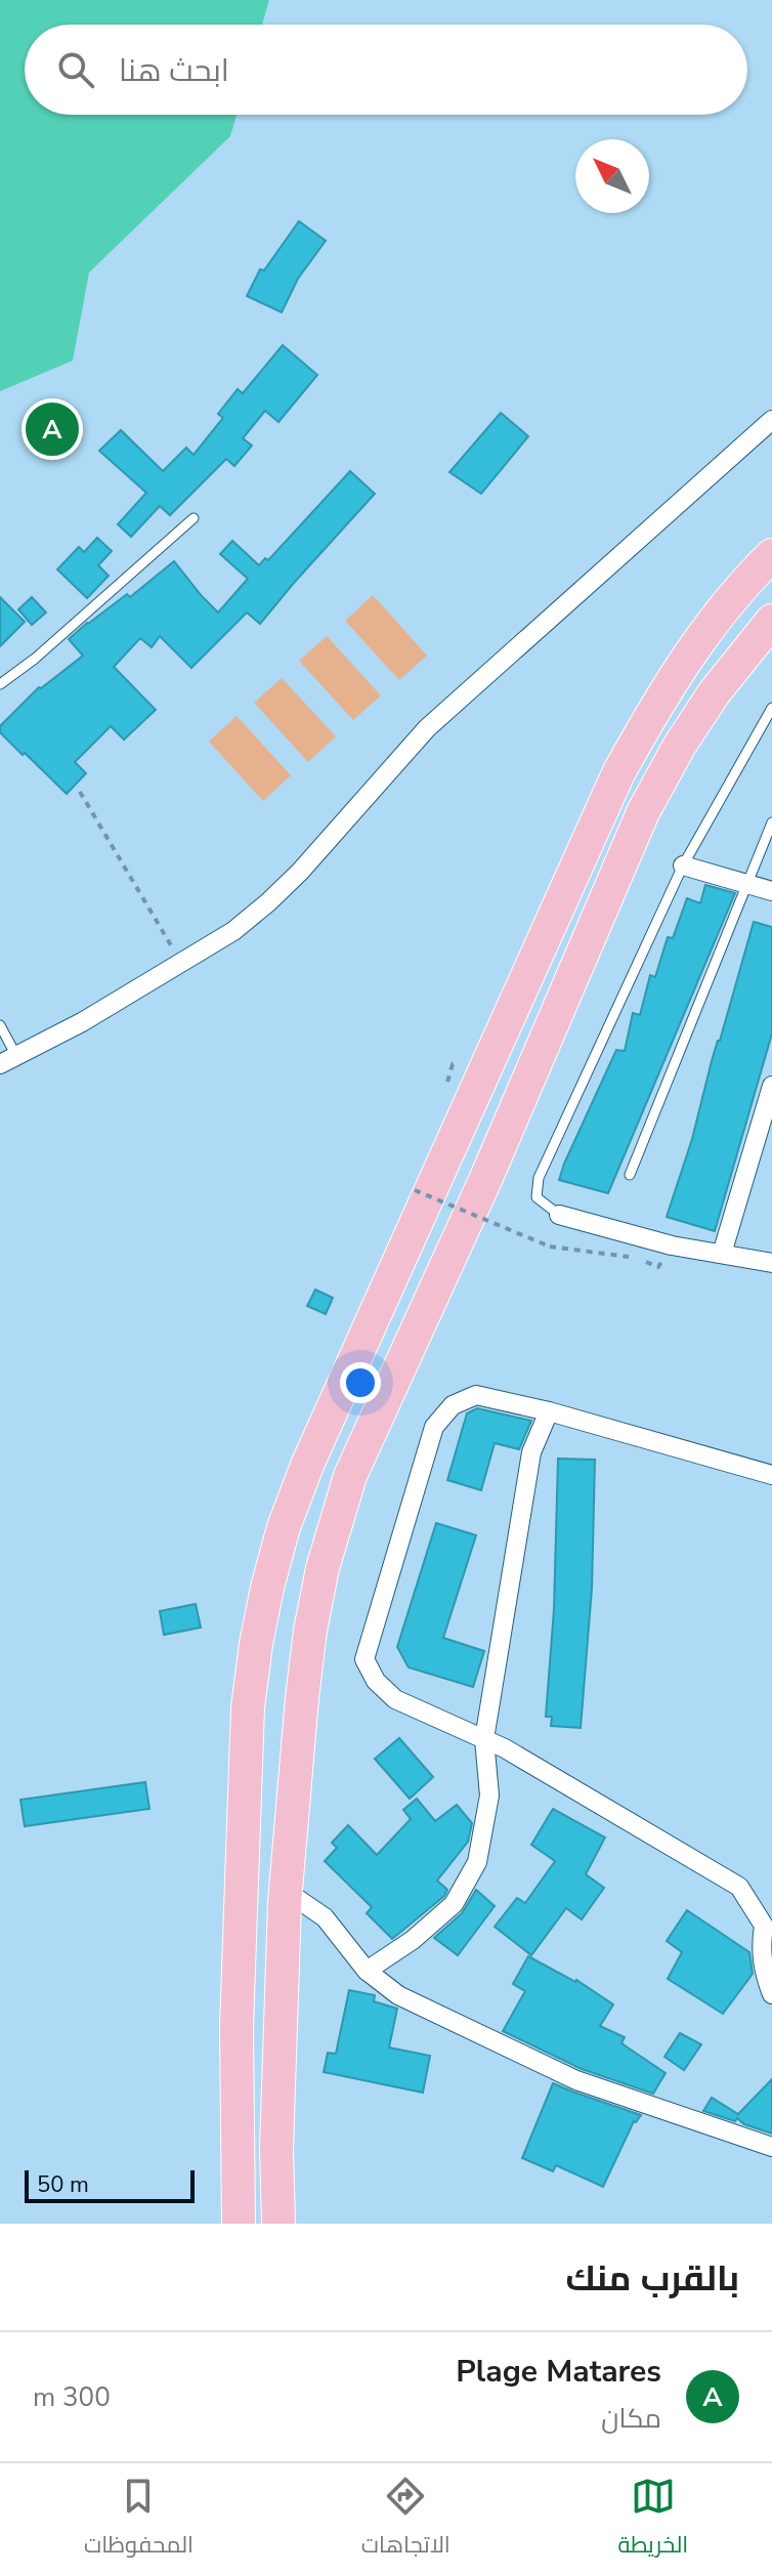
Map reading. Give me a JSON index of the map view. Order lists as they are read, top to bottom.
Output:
{
  "scale_bar": "50 m",
  "north": "top left",
  "page": {
    "search": "ابحث هنا",
    "pins": "A",
    "scale": "50 m",
    "heading": "بالقرب منك",
    "list": [
      {
        "mark": "A",
        "name": "Plage Matares",
        "note": "مكان",
        "value": "300 m"
      }
    ],
    "nav": ["الخريطة", "الاتجاهات", "المحفوظات"]
  }
}
